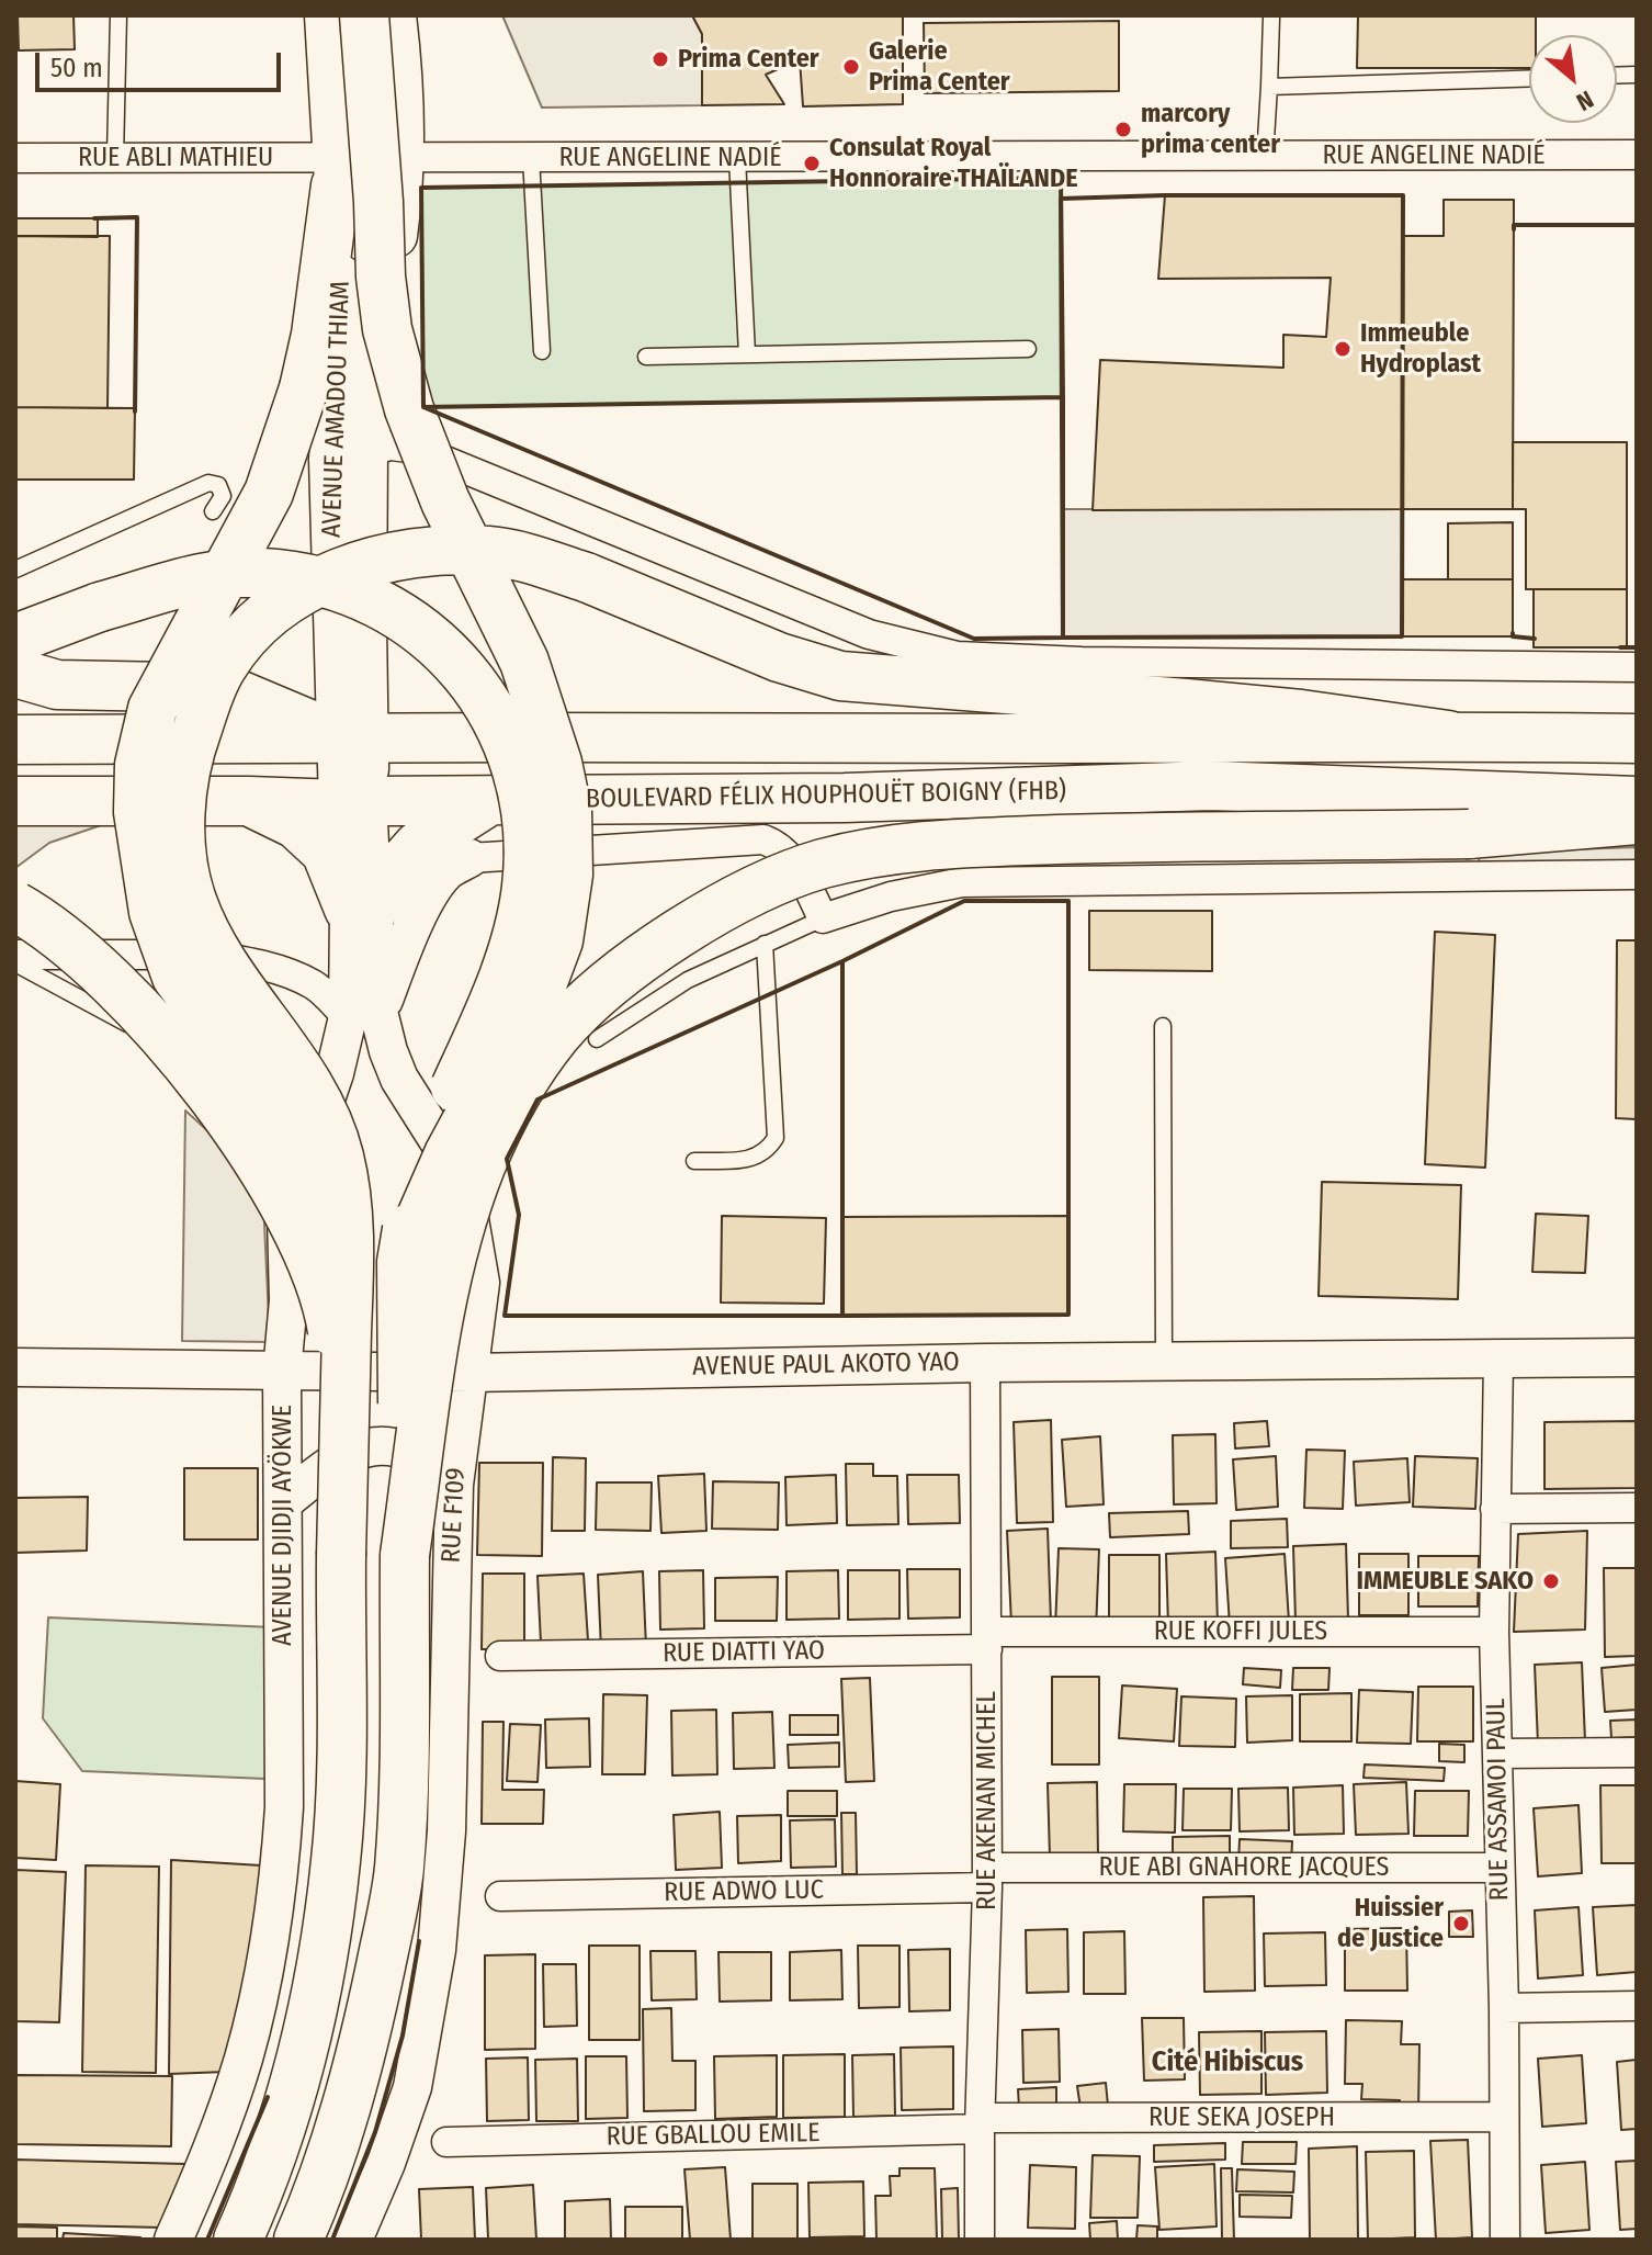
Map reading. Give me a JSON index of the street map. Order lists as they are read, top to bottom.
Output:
{
  "streets": {
    "highway": ["BOULEVARD FÉLIX HOUPHOUËT BOIGNY (FHB)"],
    "main road": ["AVENUE AMADOU THIAM"],
    "street": [
      "RUE ANGELINE NADIÉ",
      "RUE ABLI MATHIEU",
      "AVENUE PAUL AKOTO YAO",
      "RUE F109",
      "AVENUE DJIDJI AYÖKWE",
      "RUE KOFFI JULES",
      "RUE DIATTI YAO",
      "RUE ASSAMOI PAUL",
      "RUE AKENAN MICHEL",
      "RUE ABI GNAHORE JACQUES",
      "RUE ADWO LUC",
      "RUE SEKA JOSEPH",
      "RUE GBALLOU EMILE"
    ]
  },
  "crossings": [
    ["RUE ANGELINE NADIÉ", "RUE ABLI MATHIEU"],
    ["RUE ANGELINE NADIÉ", "AVENUE AMADOU THIAM"],
    ["RUE ABLI MATHIEU", "AVENUE AMADOU THIAM"],
    ["AVENUE AMADOU THIAM", "BOULEVARD FÉLIX HOUPHOUËT BOIGNY (FHB)"],
    ["AVENUE AMADOU THIAM", "AVENUE DJIDJI AYÖKWE"],
    ["BOULEVARD FÉLIX HOUPHOUËT BOIGNY (FHB)", "AVENUE DJIDJI AYÖKWE"],
    ["AVENUE PAUL AKOTO YAO", "RUE F109"],
    ["AVENUE PAUL AKOTO YAO", "AVENUE DJIDJI AYÖKWE"],
    ["AVENUE PAUL AKOTO YAO", "RUE ASSAMOI PAUL"],
    ["AVENUE PAUL AKOTO YAO", "RUE AKENAN MICHEL"],
    ["RUE F109", "AVENUE DJIDJI AYÖKWE"],
    ["RUE KOFFI JULES", "RUE DIATTI YAO"],
    ["RUE KOFFI JULES", "RUE ASSAMOI PAUL"],
    ["RUE KOFFI JULES", "RUE AKENAN MICHEL"],
    ["RUE DIATTI YAO", "RUE AKENAN MICHEL"],
    ["RUE ASSAMOI PAUL", "RUE ABI GNAHORE JACQUES"],
    ["RUE ASSAMOI PAUL", "RUE SEKA JOSEPH"],
    ["RUE AKENAN MICHEL", "RUE ABI GNAHORE JACQUES"],
    ["RUE AKENAN MICHEL", "RUE ADWO LUC"],
    ["RUE AKENAN MICHEL", "RUE SEKA JOSEPH"],
    ["RUE AKENAN MICHEL", "RUE GBALLOU EMILE"],
    ["RUE ABI GNAHORE JACQUES", "RUE ADWO LUC"],
    ["RUE SEKA JOSEPH", "RUE GBALLOU EMILE"]
  ],
  "districts": ["Cité Hibiscus"],
  "places": [
    "Prima Center",
    "Galerie Prima Center",
    "marcory prima center",
    "Consulat Royal Honnoraire THAÏLANDE",
    "Immeuble Hydroplast",
    "IMMEUBLE SAKO",
    "Huissier de Justice"
  ],
  "scale_bar": "50 m",
  "north": "bottom right"
}
